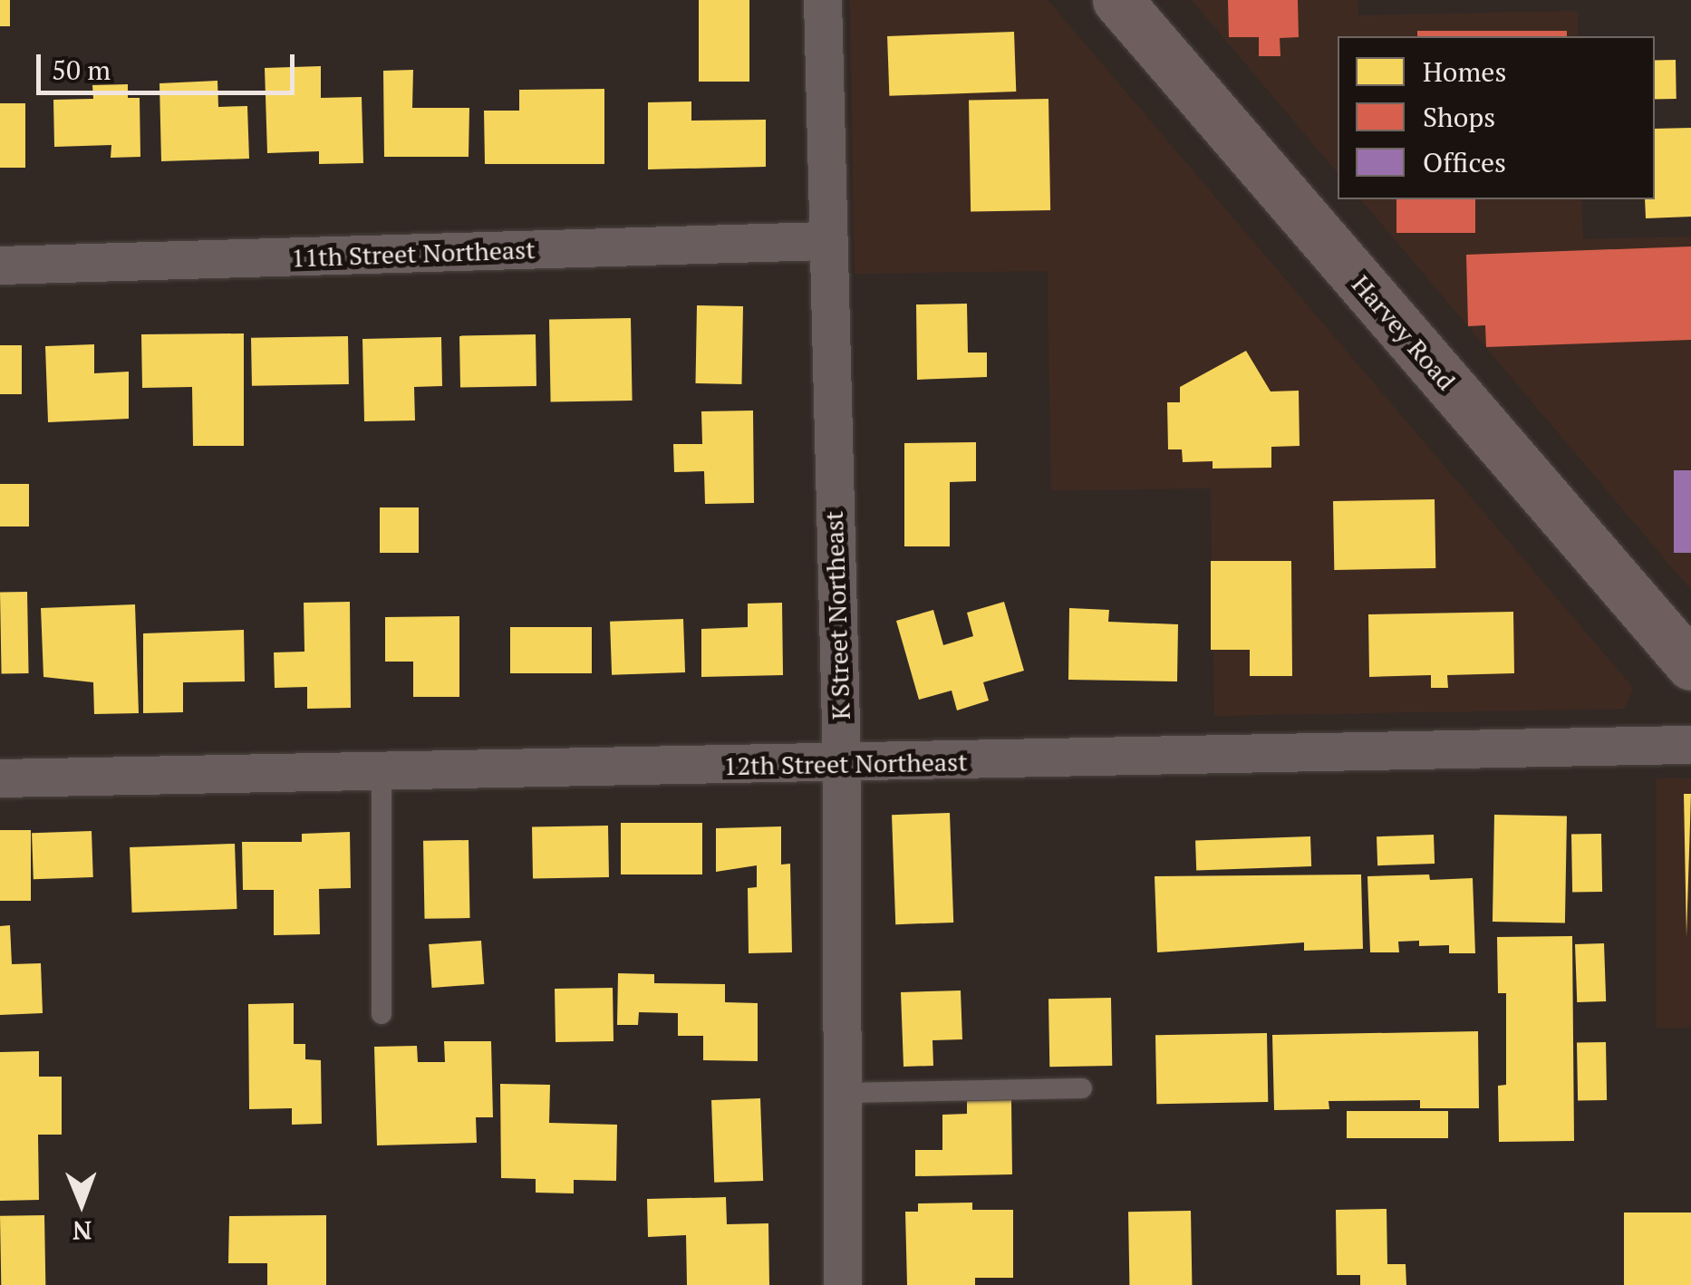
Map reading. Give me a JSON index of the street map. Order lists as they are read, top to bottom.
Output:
{
  "streets": {
    "main road": ["Harvey Road"],
    "street": ["11th Street Northeast", "K Street Northeast", "12th Street Northeast"]
  },
  "crossings": [
    ["11th Street Northeast", "K Street Northeast"],
    ["K Street Northeast", "12th Street Northeast"]
  ],
  "legend": ["Homes", "Shops", "Offices"],
  "scale_bar": "50 m",
  "north": "bottom"
}
